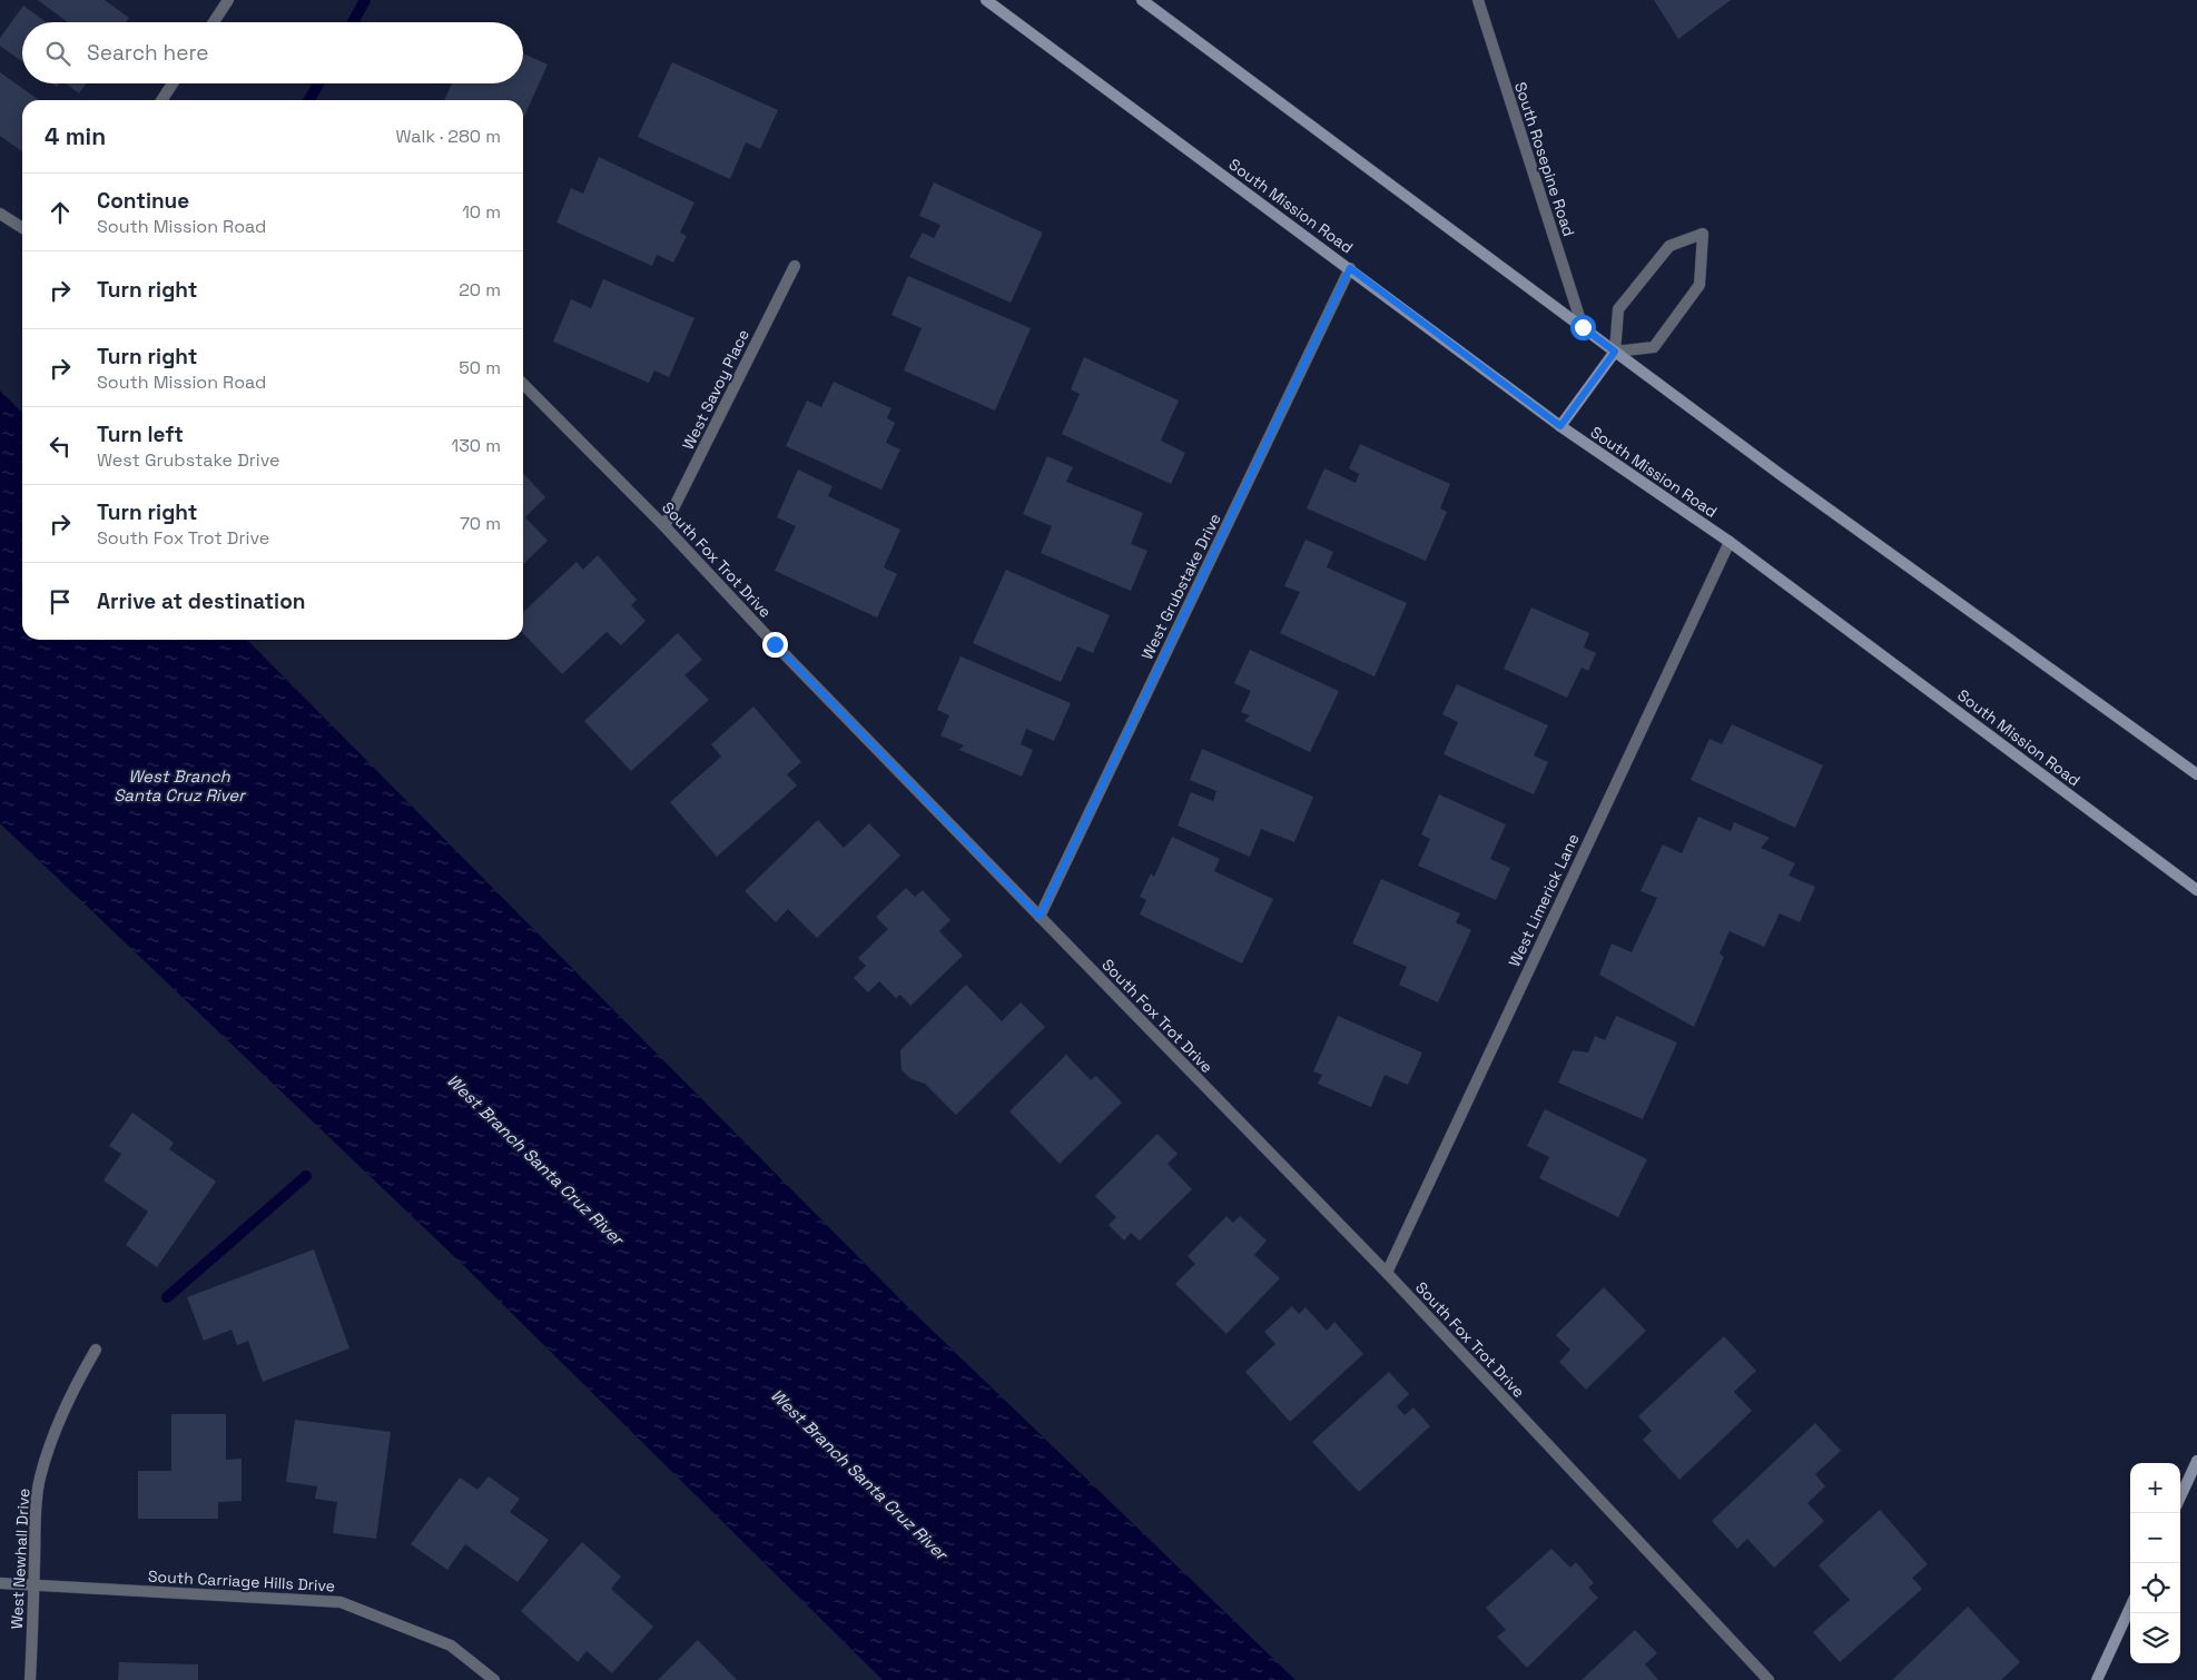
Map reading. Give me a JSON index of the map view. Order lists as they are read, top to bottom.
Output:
{
  "streets": {
    "main road": ["South Mission Road"],
    "street": [
      "South Rosepine Road",
      "West Savoy Place",
      "South Fox Trot Drive",
      "West Grubstake Drive",
      "West Limerick Lane",
      "West Newhall Drive",
      "South Carriage Hills Drive"
    ]
  },
  "crossings": [
    ["South Mission Road", "West Grubstake Drive"],
    ["South Mission Road", "West Limerick Lane"],
    ["West Savoy Place", "South Fox Trot Drive"],
    ["South Fox Trot Drive", "West Grubstake Drive"],
    ["South Fox Trot Drive", "West Limerick Lane"],
    ["West Newhall Drive", "South Carriage Hills Drive"]
  ],
  "water": ["West Branch Santa Cruz River"],
  "page": {
    "search": "Search here",
    "heading": ["4 min", "Walk · 280 m"],
    "list": [
      ["Continue", "South Mission Road", "10 m"],
      ["Turn right", "20 m"],
      ["Turn right", "South Mission Road", "50 m"],
      ["Turn left", "West Grubstake Drive", "130 m"],
      ["Turn right", "South Fox Trot Drive", "70 m"],
      "Arrive at destination"
    ],
    "map_buttons": ["+", "−"]
  }
}
